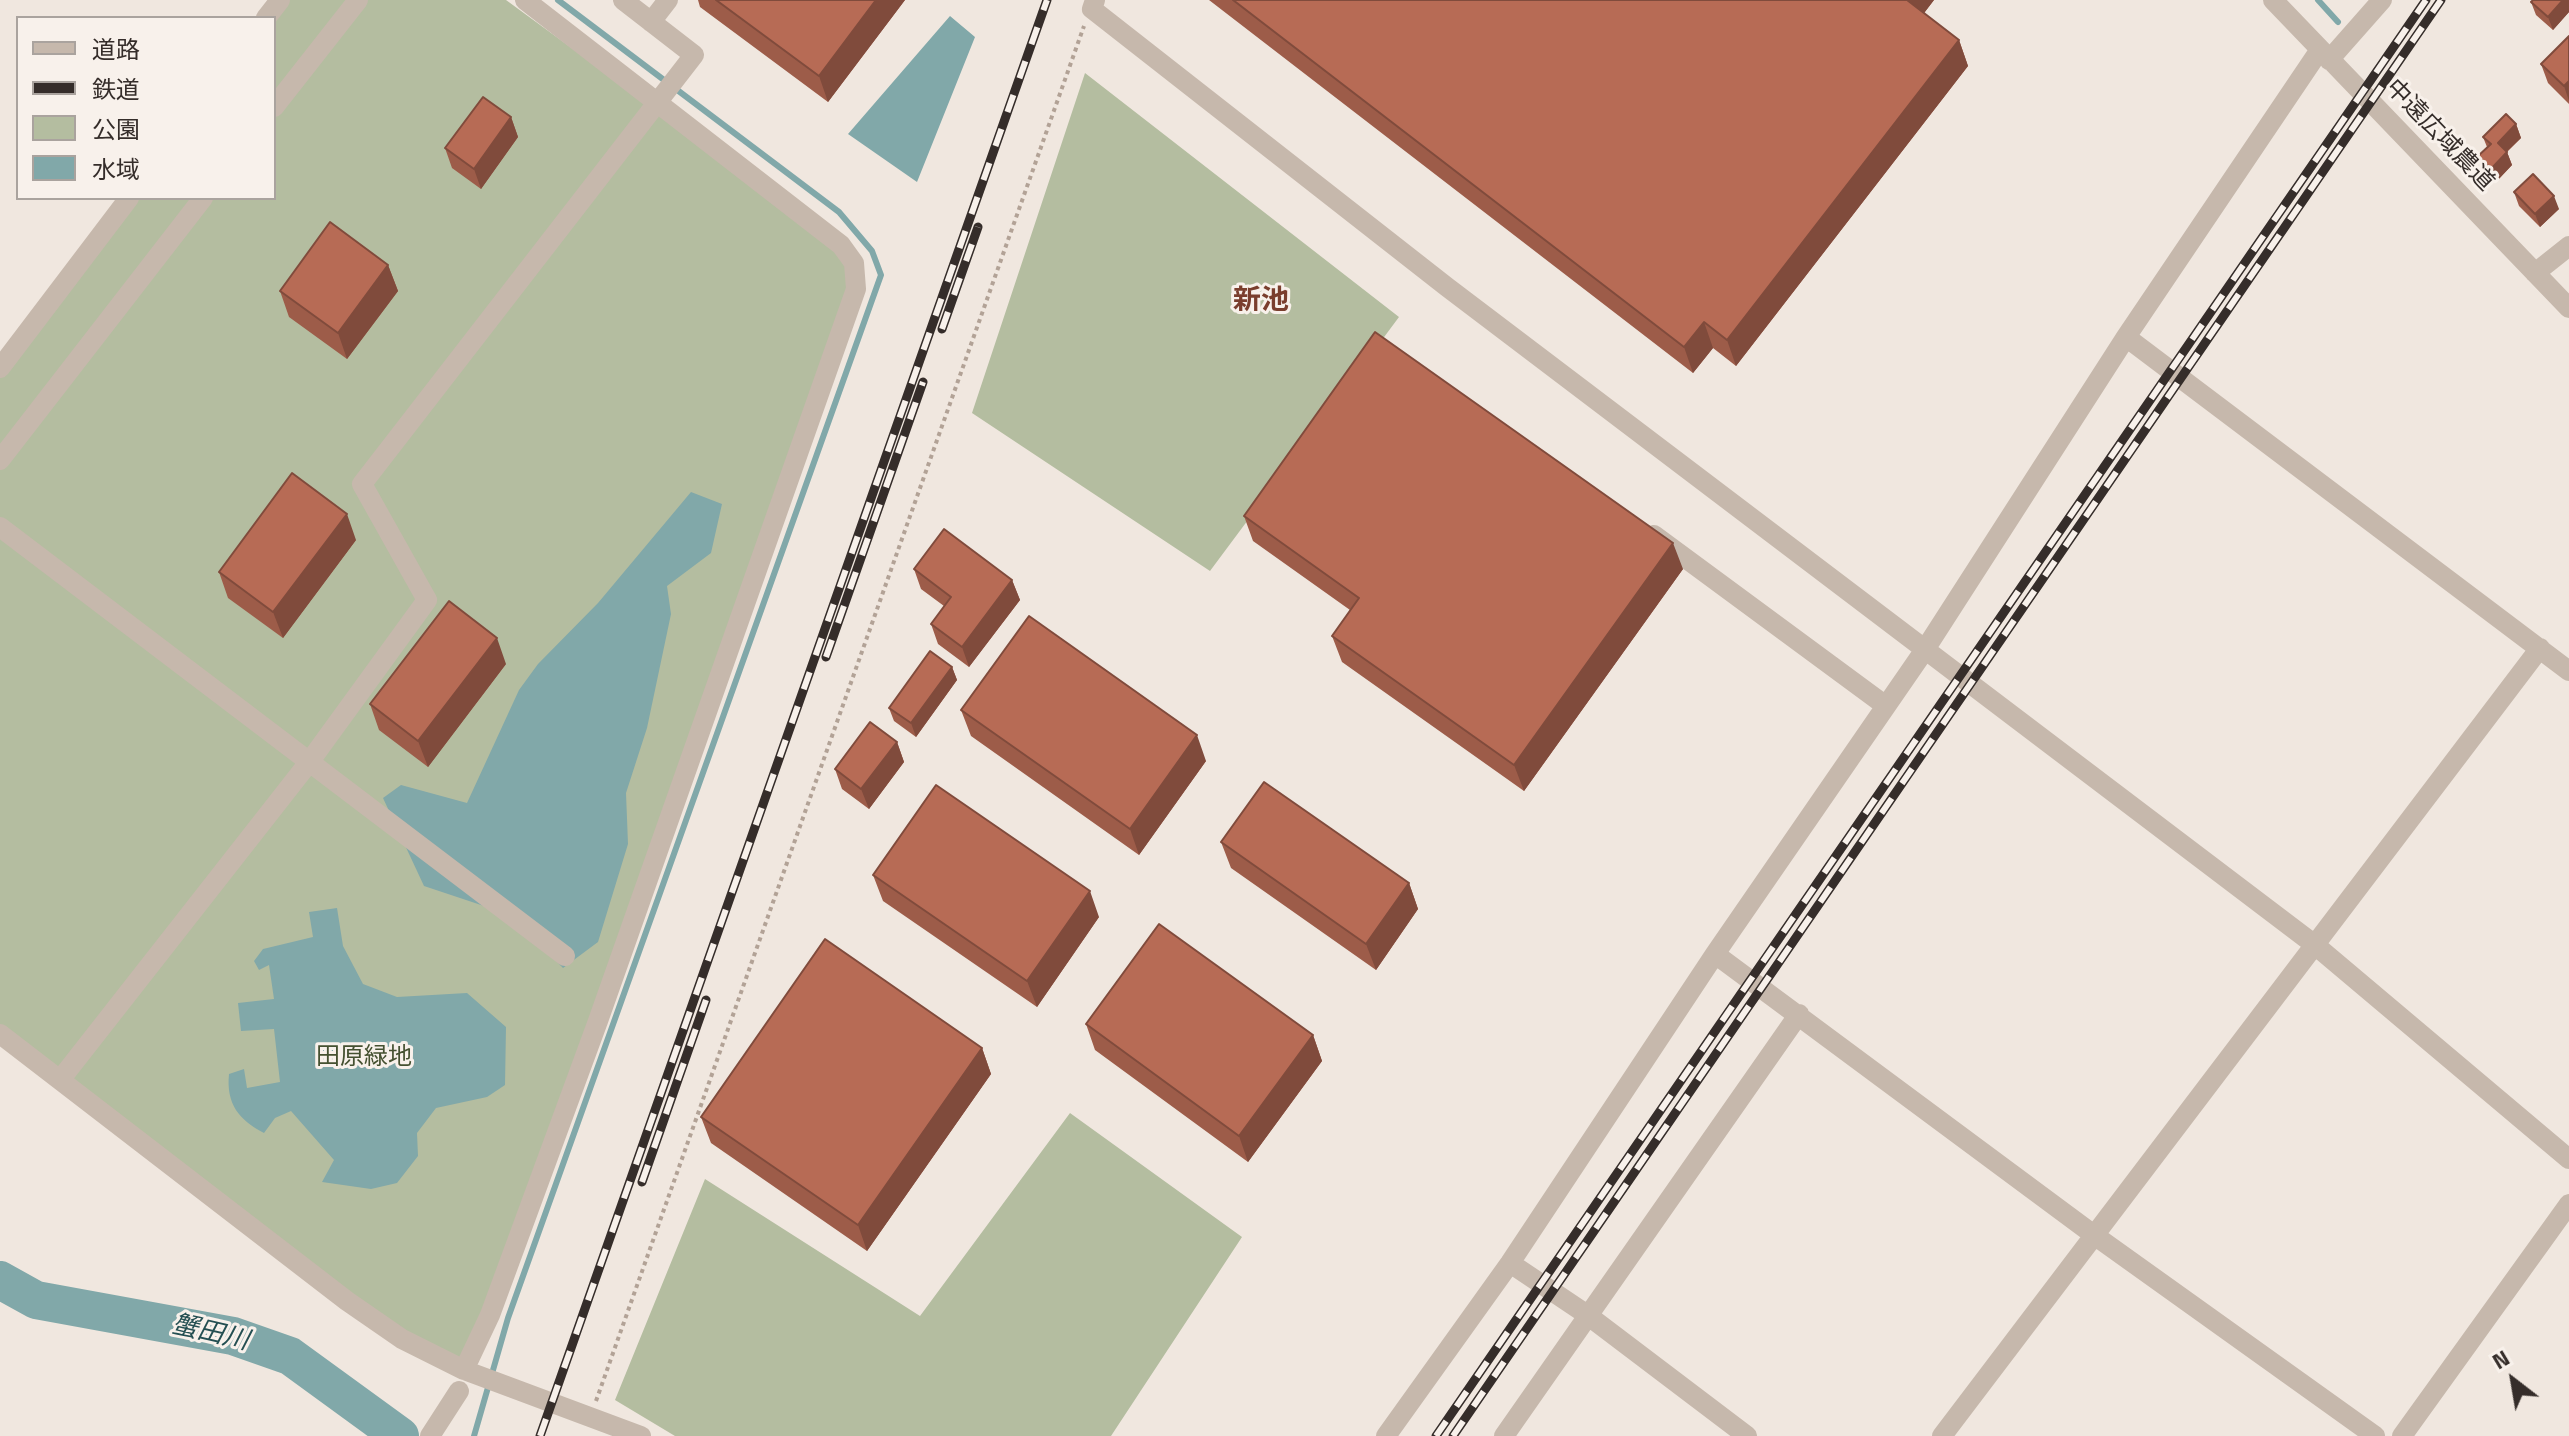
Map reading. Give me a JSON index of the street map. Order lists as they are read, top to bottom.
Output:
{
  "streets": {
    "street": ["中遠広域農道"]
  },
  "districts": ["新池"],
  "water": ["蟹田川"],
  "parks": ["田原緑地"],
  "legend": [
    "道路",
    "鉄道",
    "公園",
    "水域"
  ],
  "north": "top left"
}
